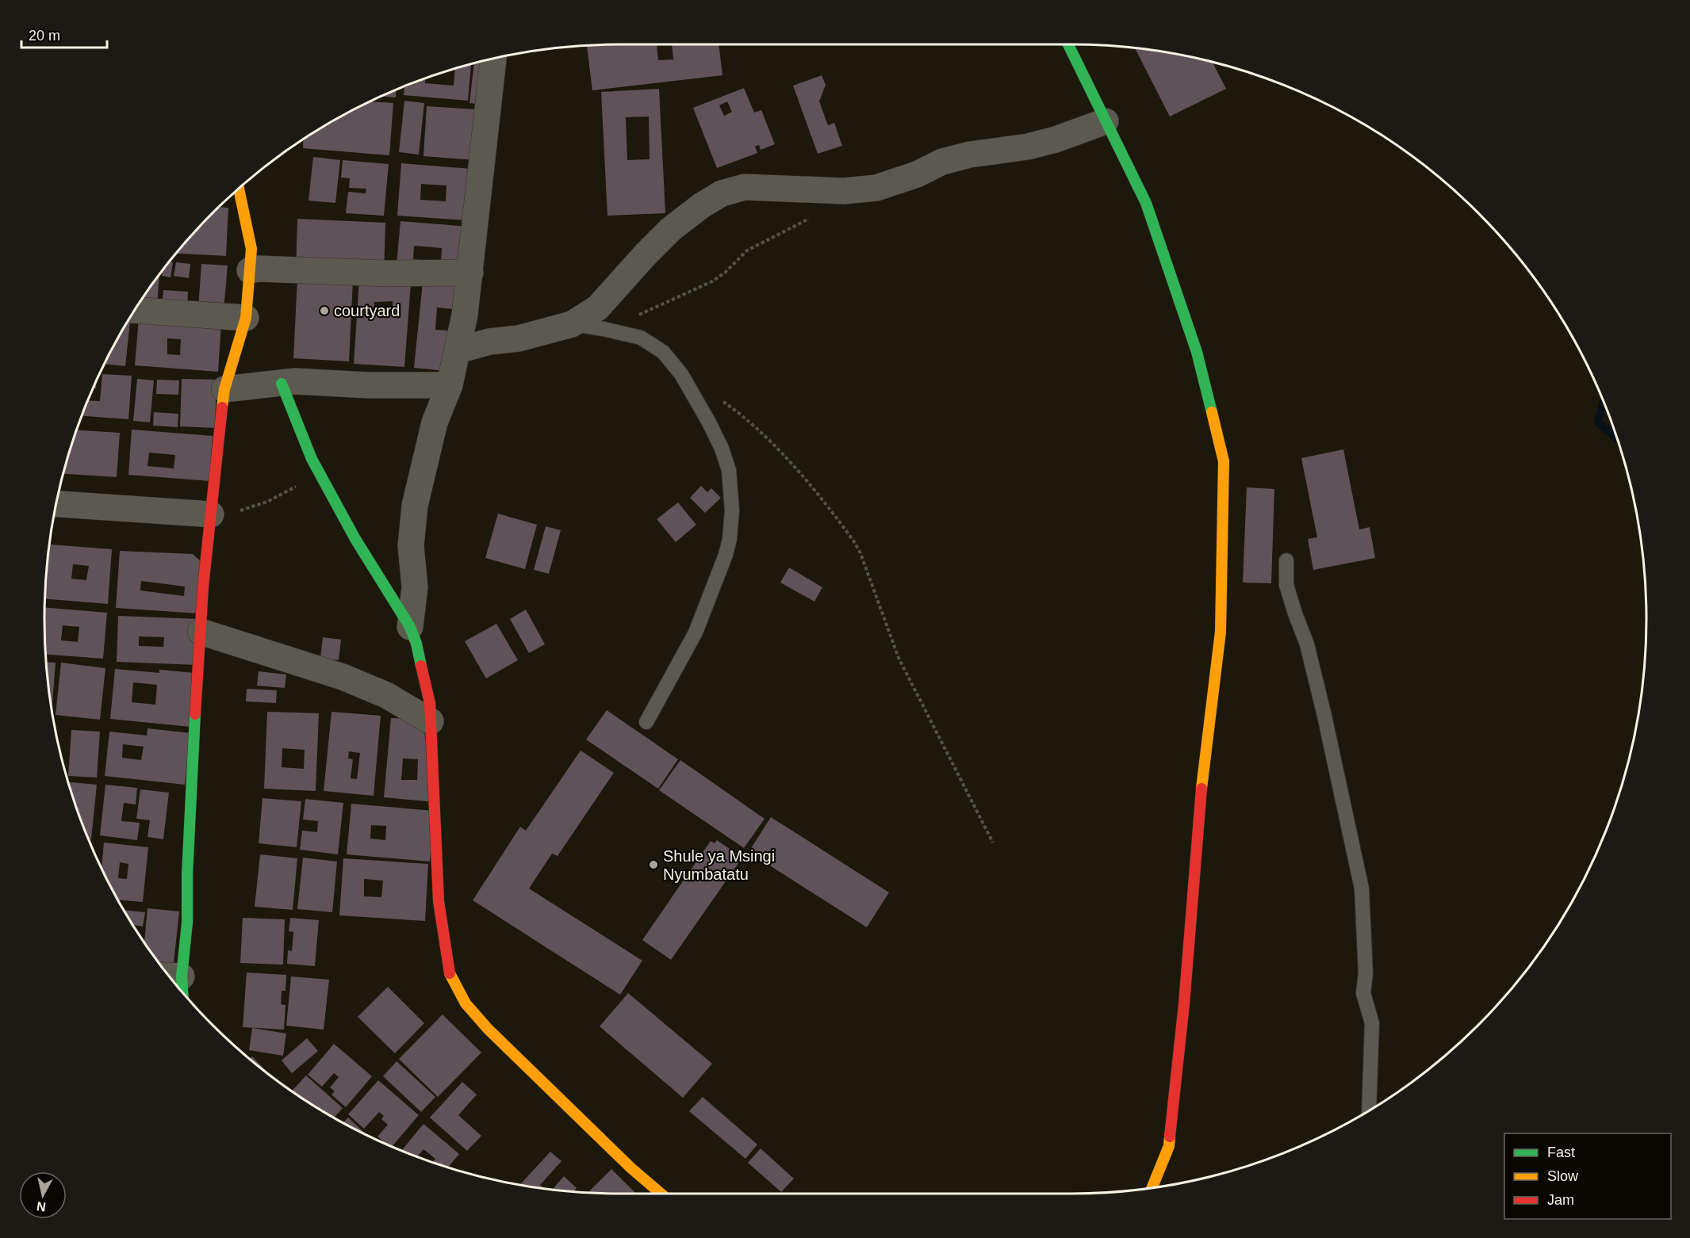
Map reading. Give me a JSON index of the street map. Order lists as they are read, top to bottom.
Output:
{
  "places": ["courtyard", "Shule ya Msingi Nyumbatatu"],
  "legend": ["Fast", "Slow", "Jam"],
  "scale_bar": "20 m",
  "north": "bottom"
}
